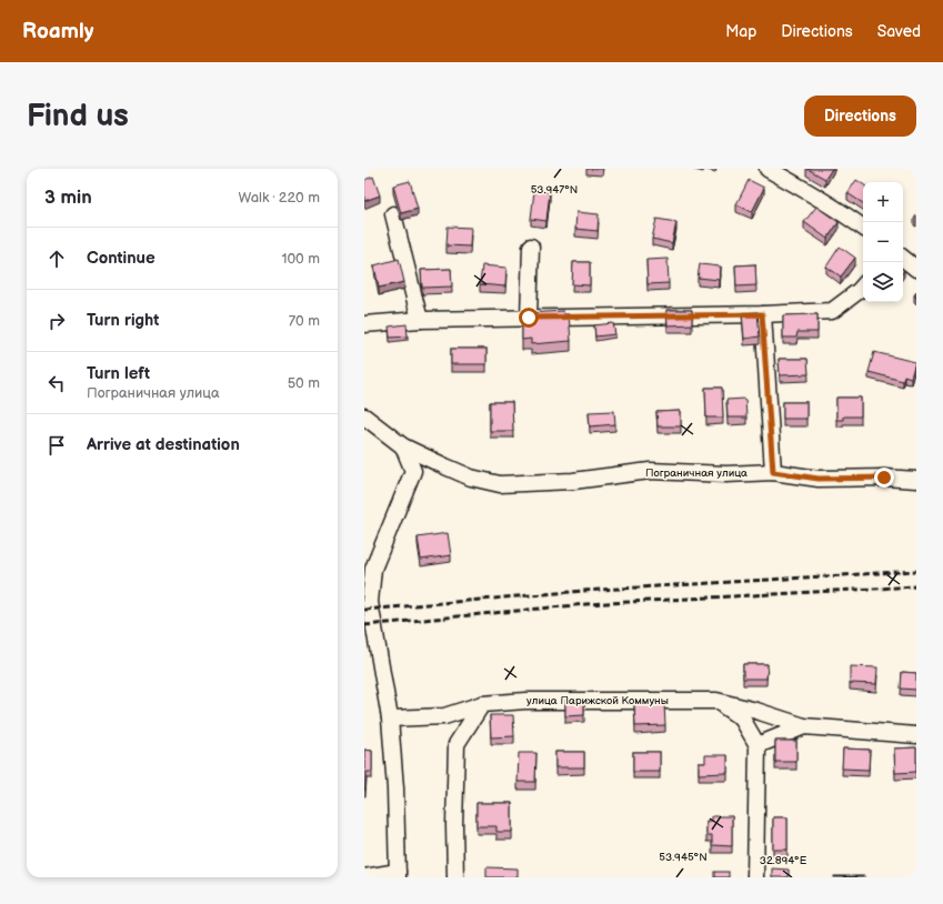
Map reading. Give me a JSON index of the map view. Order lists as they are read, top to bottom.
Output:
{
  "streets": {
    "street": ["Пограничная улица", "улица Парижской Коммуны"]
  },
  "page": {
    "header": "Roamly",
    "nav": ["Map", "Directions", "Saved"],
    "buttons": "Directions",
    "title": "Find us",
    "heading": ["3 min", "Walk · 220 m"],
    "map_buttons": ["+", "−"],
    "list": [
      ["Continue", "100 m"],
      ["Turn right", "70 m"],
      ["Turn left", "Пограничная улица", "50 m"],
      "Arrive at destination"
    ]
  },
  "coordinates": ["53.947°N", "53.945°N", "32.894°E"]
}
